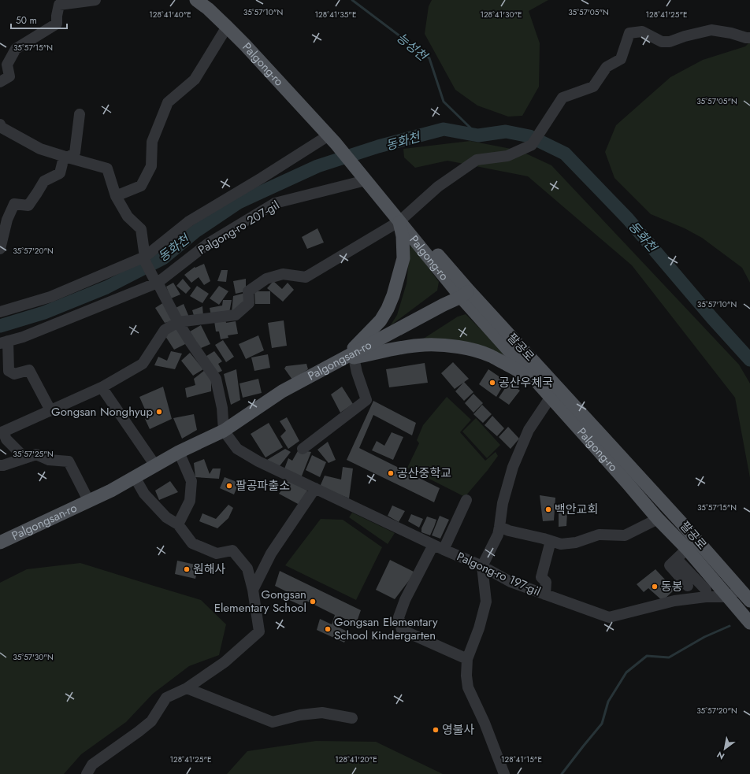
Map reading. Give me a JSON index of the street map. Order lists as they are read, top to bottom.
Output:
{
  "streets": {
    "main road": ["Palgong-ro", "팔공로", "Palgongsan-ro"],
    "street": ["Palgong-ro 207-gil", "Palgong-ro 197-gil"]
  },
  "crossings": [
    ["Palgong-ro", "Palgong-ro 207-gil"],
    ["Palgong-ro", "팔공로"],
    ["Palgong-ro", "Palgongsan-ro"],
    ["Palgong-ro", "Palgong-ro 197-gil"],
    ["팔공로", "Palgongsan-ro"],
    ["Palgongsan-ro", "Palgong-ro 197-gil"]
  ],
  "water": ["능성천", "동화천"],
  "places": [
    "공산우체국",
    "Gongsan Nonghyup",
    "공산중학교",
    "팔공파출소",
    "백안교회",
    "원해사",
    "동봉",
    "Gongsan Elementary School",
    "Gongsan Elementary School Kindergarten",
    "영불사"
  ],
  "scale_bar": "50 m",
  "north": "bottom left",
  "coordinates": [
    "35°57'10\"N",
    "35°57'05\"N",
    "128°41'40\"E",
    "128°41'35\"E",
    "128°41'30\"E",
    "128°41'25\"E",
    "35°57'15\"N",
    "35°57'20\"N",
    "35°57'25\"N",
    "35°57'30\"N",
    "128°41'20\"E",
    "128°41'15\"E"
  ]
}
